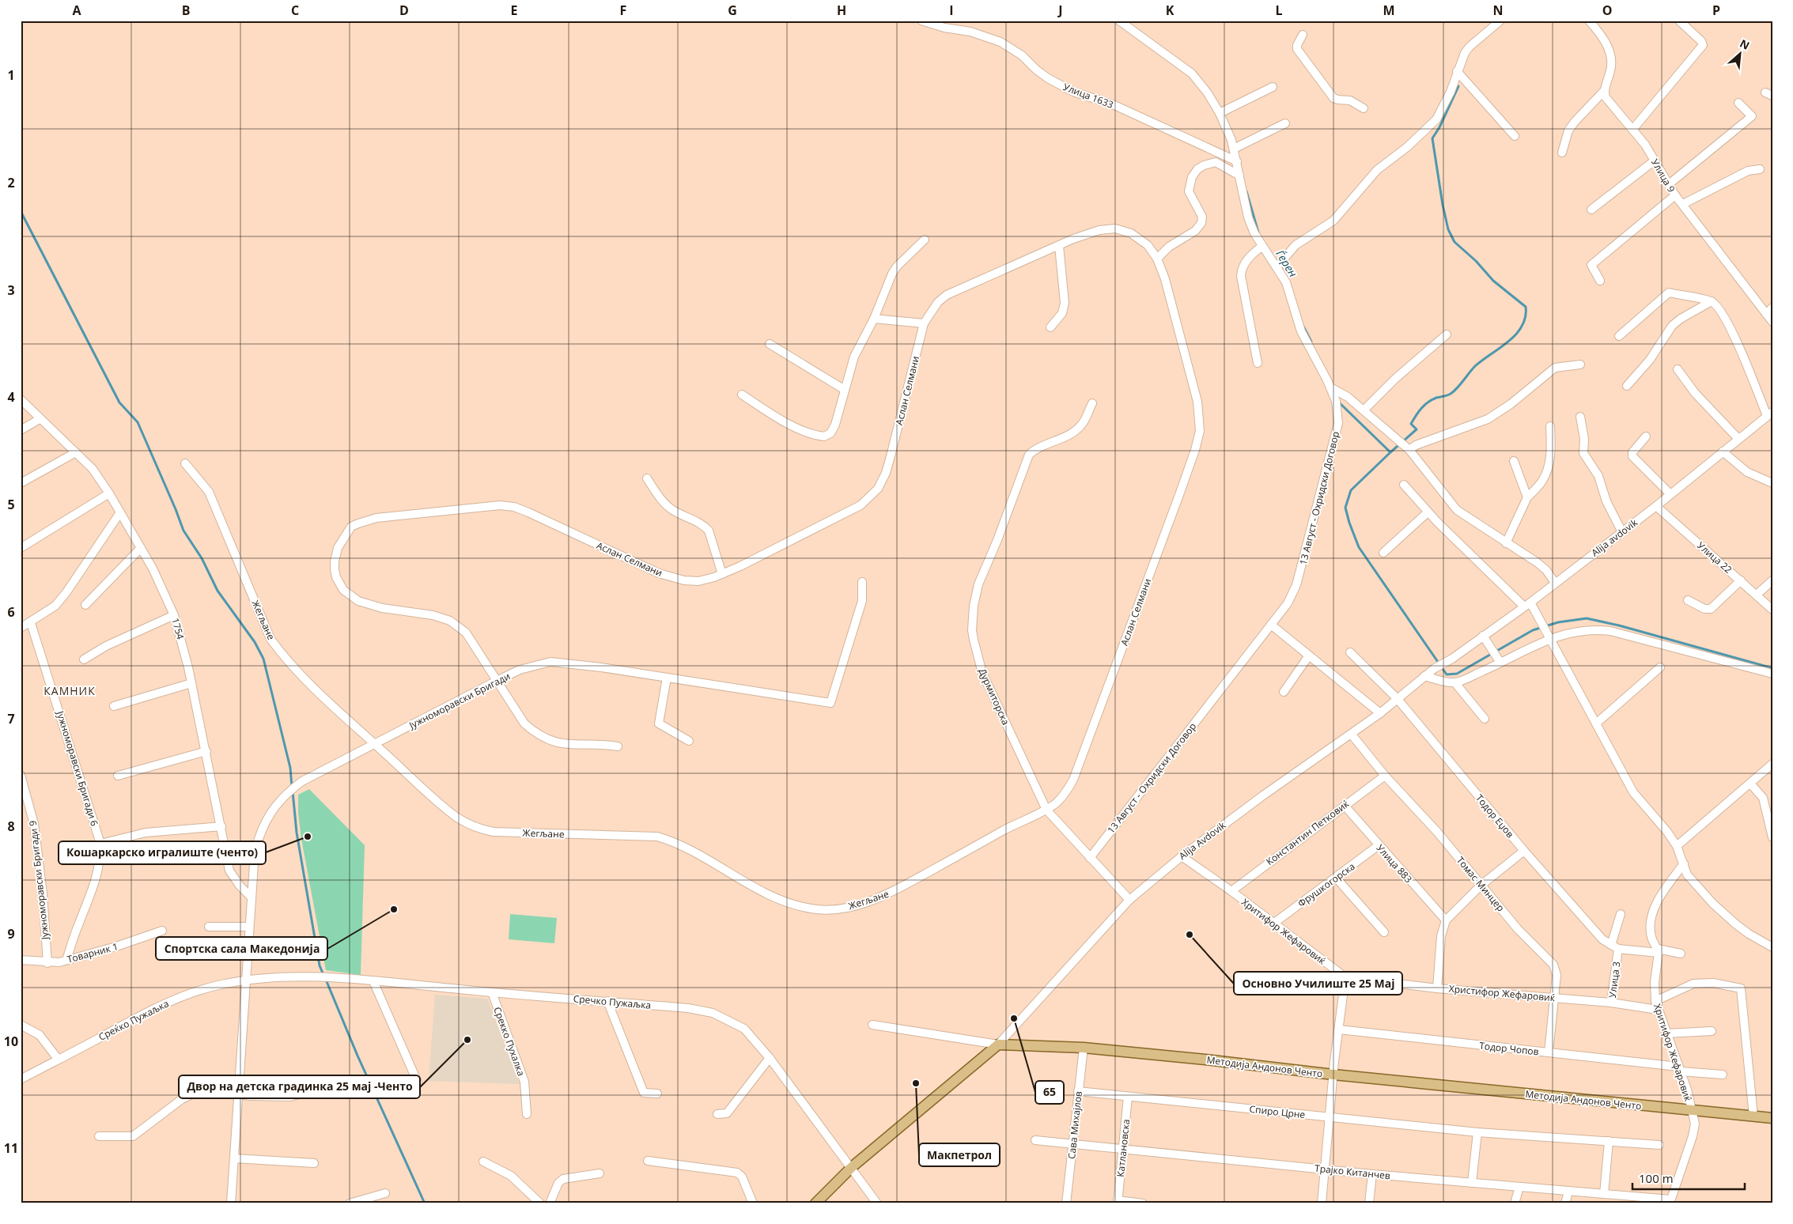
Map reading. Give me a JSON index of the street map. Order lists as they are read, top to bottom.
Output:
{
  "streets": {
    "main road": ["Методија Андонов Ченто"],
    "street": [
      "Улица 1633",
      "Улица 9",
      "Аслан Селмани",
      "13 Август - Охридски Договор",
      "Alija avdovik",
      "Улица 22",
      "Жегљане",
      "1754",
      "Дурмиторска",
      "Јужноморавски Бригади",
      "Јужноморавски Бригади 6",
      "Тодор Еџов",
      "Константин Петковиќ",
      "Alija Avdovik",
      "Улица 883",
      "Јужноморавски Бригади 9",
      "Томас Минцер",
      "Фрушкогорска",
      "Хритифор Жефаровиќ",
      "Товарник 1",
      "Улица 3",
      "Христифор Жефаровиќ",
      "Сречко Пужаљка",
      "Среќко Пужаљка",
      "Срекко Пухалка",
      "Тодор Чопов",
      "Спиро Црне",
      "Сава Михајлов",
      "Катлановска",
      "Трајко Китанчев"
    ]
  },
  "crossings": [
    ["Улица 1633", "13 Август - Охридски Договор"],
    ["Аслан Селмани", "Жегљане"],
    ["Аслан Селмани", "Дурмиторска"],
    ["Аслан Селмани", "Јужноморавски Бригади"],
    ["13 Август - Охридски Договор", "Дурмиторска"],
    ["Alija avdovik", "Улица 22"],
    ["Alija avdovik", "Alija Avdovik"],
    ["Жегљане", "Дурмиторска"],
    ["Жегљане", "Јужноморавски Бригади"],
    ["1754", "Јужноморавски Бригади"],
    ["Дурмиторска", "Alija Avdovik"],
    ["Јужноморавски Бригади", "Среќко Пужаљка"],
    ["Јужноморавски Бригади 6", "Товарник 1"],
    ["Тодор Еџов", "Alija Avdovik"],
    ["Константин Петковиќ", "Улица 883"],
    ["Константин Петковиќ", "Томас Минцер"],
    ["Константин Петковиќ", "Хритифор Жефаровиќ"],
    ["Alija Avdovik", "Томас Минцер"],
    ["Alija Avdovik", "Хритифор Жефаровиќ"],
    ["Alija Avdovik", "Методија Андонов Ченто"],
    ["Улица 883", "Фрушкогорска"],
    ["Јужноморавски Бригади 9", "Товарник 1"],
    ["Томас Минцер", "Христифор Жефаровиќ"],
    ["Томас Минцер", "Тодор Чопов"],
    ["Фрушкогорска", "Хритифор Жефаровиќ"],
    ["Хритифор Жефаровиќ", "Улица 3"],
    ["Хритифор Жефаровиќ", "Христифор Жефаровиќ"],
    ["Хритифор Жефаровиќ", "Тодор Чопов"],
    ["Хритифор Жефаровиќ", "Методија Андонов Ченто"],
    ["Улица 3", "Христифор Жефаровиќ"],
    ["Сречко Пужаљка", "Среќко Пужаљка"],
    ["Сречко Пужаљка", "Срекко Пухалка"],
    ["Методија Андонов Ченто", "Сава Михајлов"],
    ["Спиро Црне", "Сава Михајлов"],
    ["Спиро Црне", "Катлановска"],
    ["Сава Михајлов", "Трајко Китанчев"],
    ["Катлановска", "Трајко Китанчев"]
  ],
  "districts": ["КАМНИК"],
  "water": ["Ѓерен"],
  "places": [
    "Кошаркарско игралиште (ченто)",
    "Спортска сала Македонија",
    "Основно Училиште 25 Мај",
    "65",
    "Двор на детска градинка 25 мај -Ченто",
    "Макпетрол"
  ],
  "scale_bar": "100 m",
  "north": "top right",
  "grid": {
    "columns": [
      "A",
      "B",
      "C",
      "D",
      "E",
      "F",
      "G",
      "H",
      "I",
      "J",
      "K",
      "L",
      "M",
      "N",
      "O",
      "P"
    ],
    "rows": [
      "1",
      "2",
      "3",
      "4",
      "5",
      "6",
      "7",
      "8",
      "9",
      "10",
      "11"
    ]
  }
}
